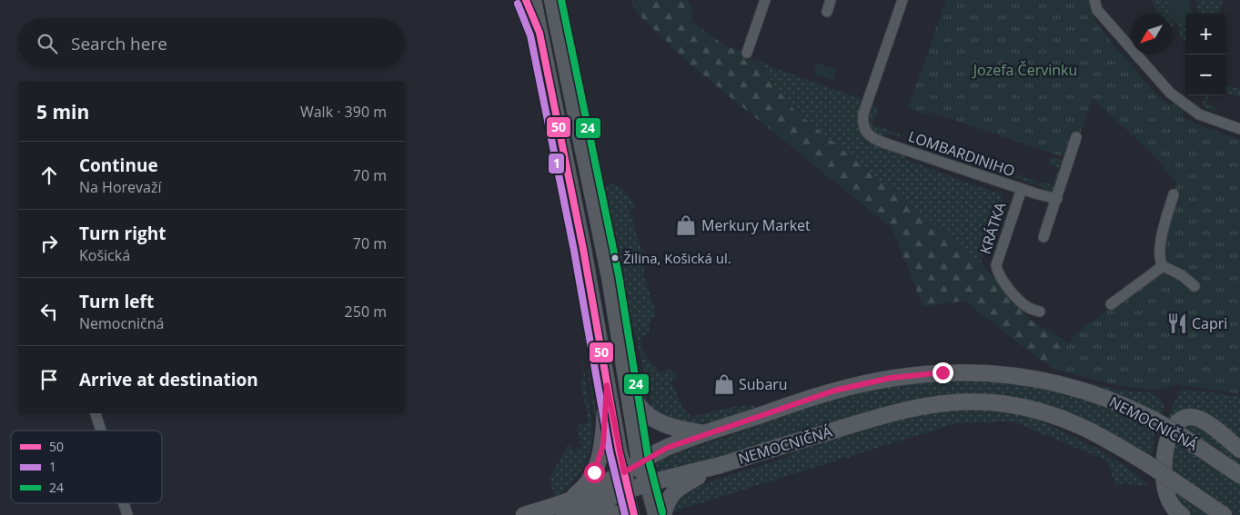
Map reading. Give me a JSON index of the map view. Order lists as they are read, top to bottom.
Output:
{
  "streets": {
    "main road": ["NEMOCNIČNÁ"],
    "street": ["LOMBARDINIHO", "KRÁTKA"]
  },
  "crossings": [
    ["LOMBARDINIHO", "KRÁTKA"]
  ],
  "parks": ["Jozefa Červinku"],
  "places": {
    "shop": ["Merkury Market", "Subaru"],
    "other": ["Žilina, Košická ul."],
    "restaurant": ["Capri"]
  },
  "lines": ["transit line 50", "transit line 24", "transit line 1"],
  "legend": ["50", "1", "24"],
  "north": "bottom left",
  "page": {
    "map_buttons": ["+", "−"],
    "search": "Search here",
    "heading": ["5 min", "Walk · 390 m"],
    "list": [
      ["Continue", "Na Horevaží", "70 m"],
      ["Turn right", "Košická", "70 m"],
      ["Turn left", "Nemocničná", "250 m"],
      "Arrive at destination"
    ]
  }
}
